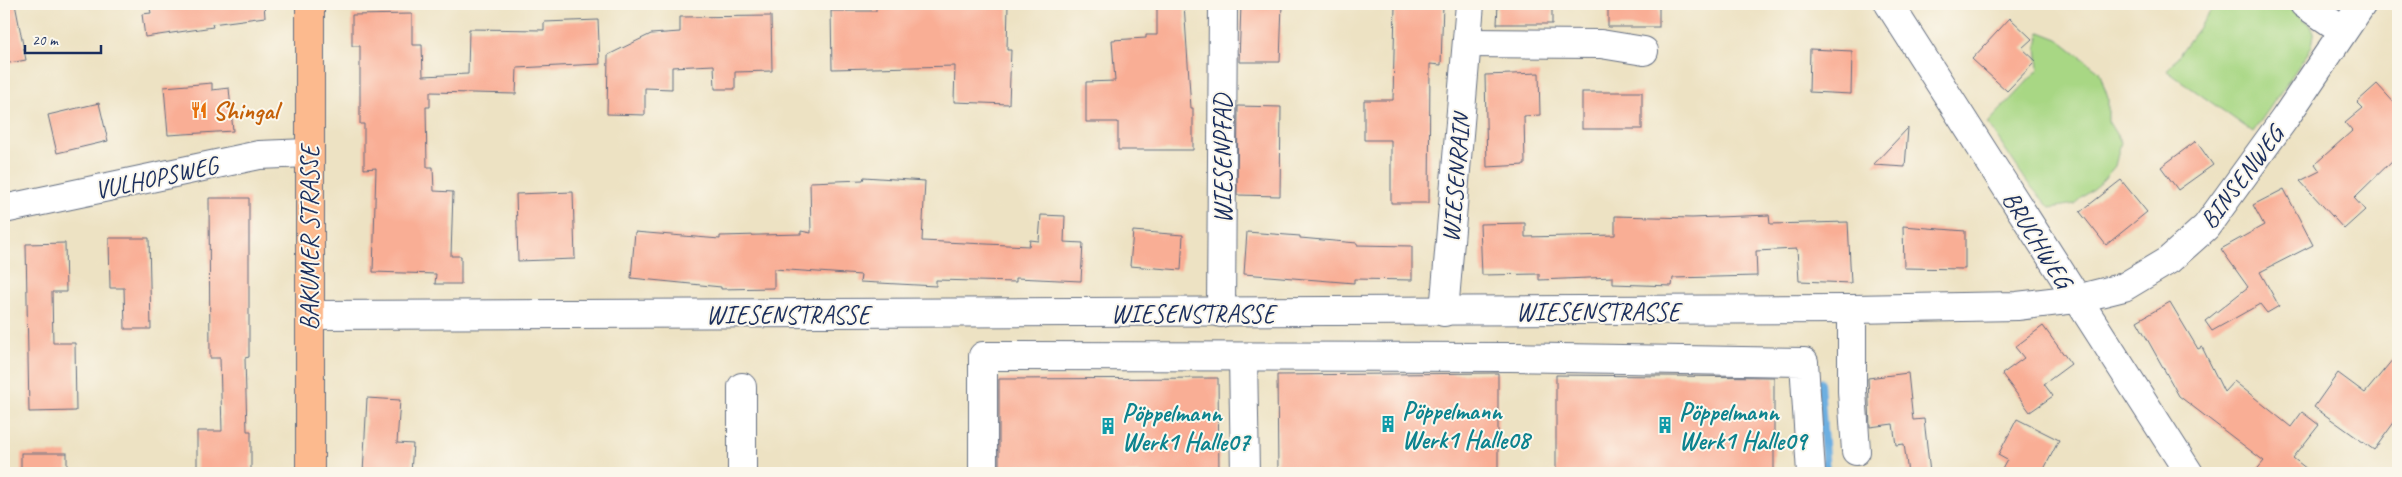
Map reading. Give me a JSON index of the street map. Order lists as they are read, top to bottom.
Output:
{
  "streets": {
    "main road": ["BAKUMER STRASSE"],
    "street": [
      "WIESENPFAD",
      "VULHOPSWEG",
      "BINSENWEG",
      "WIESENRAIN",
      "BRUCHWEG",
      "WIESENSTRASSE"
    ]
  },
  "crossings": [
    ["WIESENPFAD", "WIESENSTRASSE"],
    ["VULHOPSWEG", "BAKUMER STRASSE"],
    ["BINSENWEG", "BRUCHWEG"],
    ["BINSENWEG", "WIESENSTRASSE"],
    ["WIESENRAIN", "WIESENSTRASSE"],
    ["BAKUMER STRASSE", "WIESENSTRASSE"],
    ["BRUCHWEG", "WIESENSTRASSE"]
  ],
  "places": {
    "restaurant": ["Shingal"],
    "building": ["Pöppelmann Werk1 Halle08", "Pöppelmann Werk1 Halle09", "Pöppelmann Werk1 Halle07"]
  },
  "scale_bar": "20 m"
}
